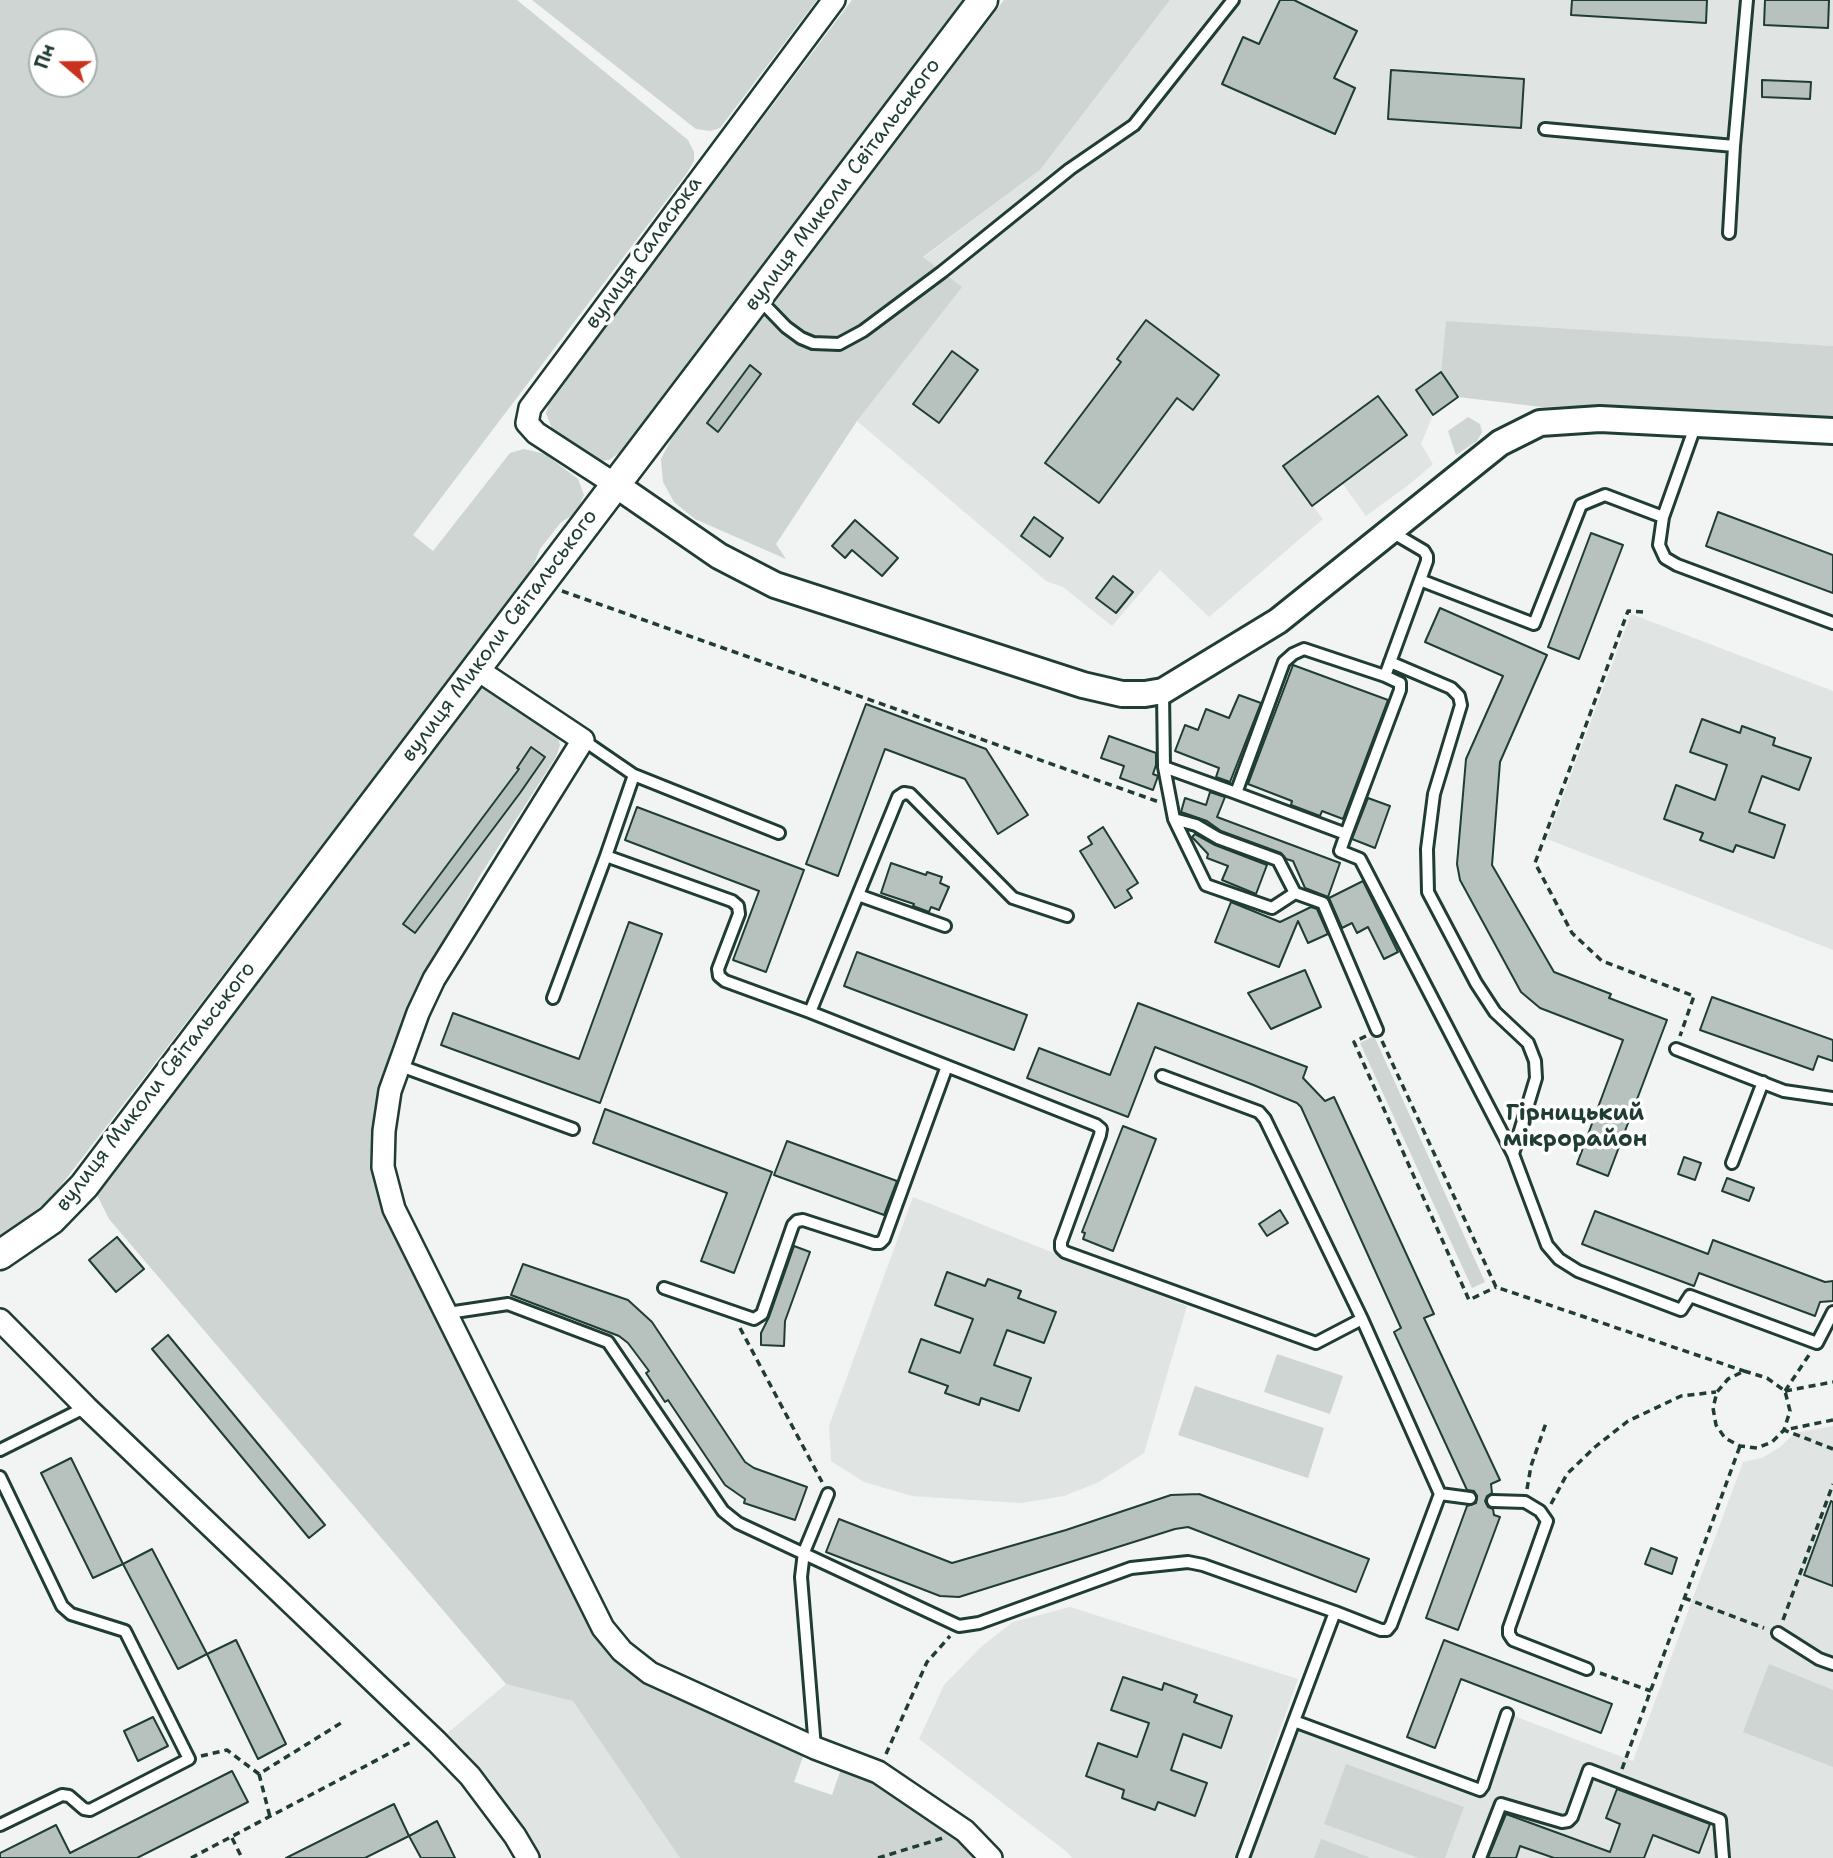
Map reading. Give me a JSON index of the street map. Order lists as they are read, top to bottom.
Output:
{
  "streets": {
    "main road": ["вулиця Миколи Світальського"],
    "street": ["вулиця Саласюка"]
  },
  "crossings": [
    ["вулиця Миколи Світальського", "вулиця Саласюка"]
  ],
  "districts": ["Гірницький мікрорайон"],
  "north": "left"
}
